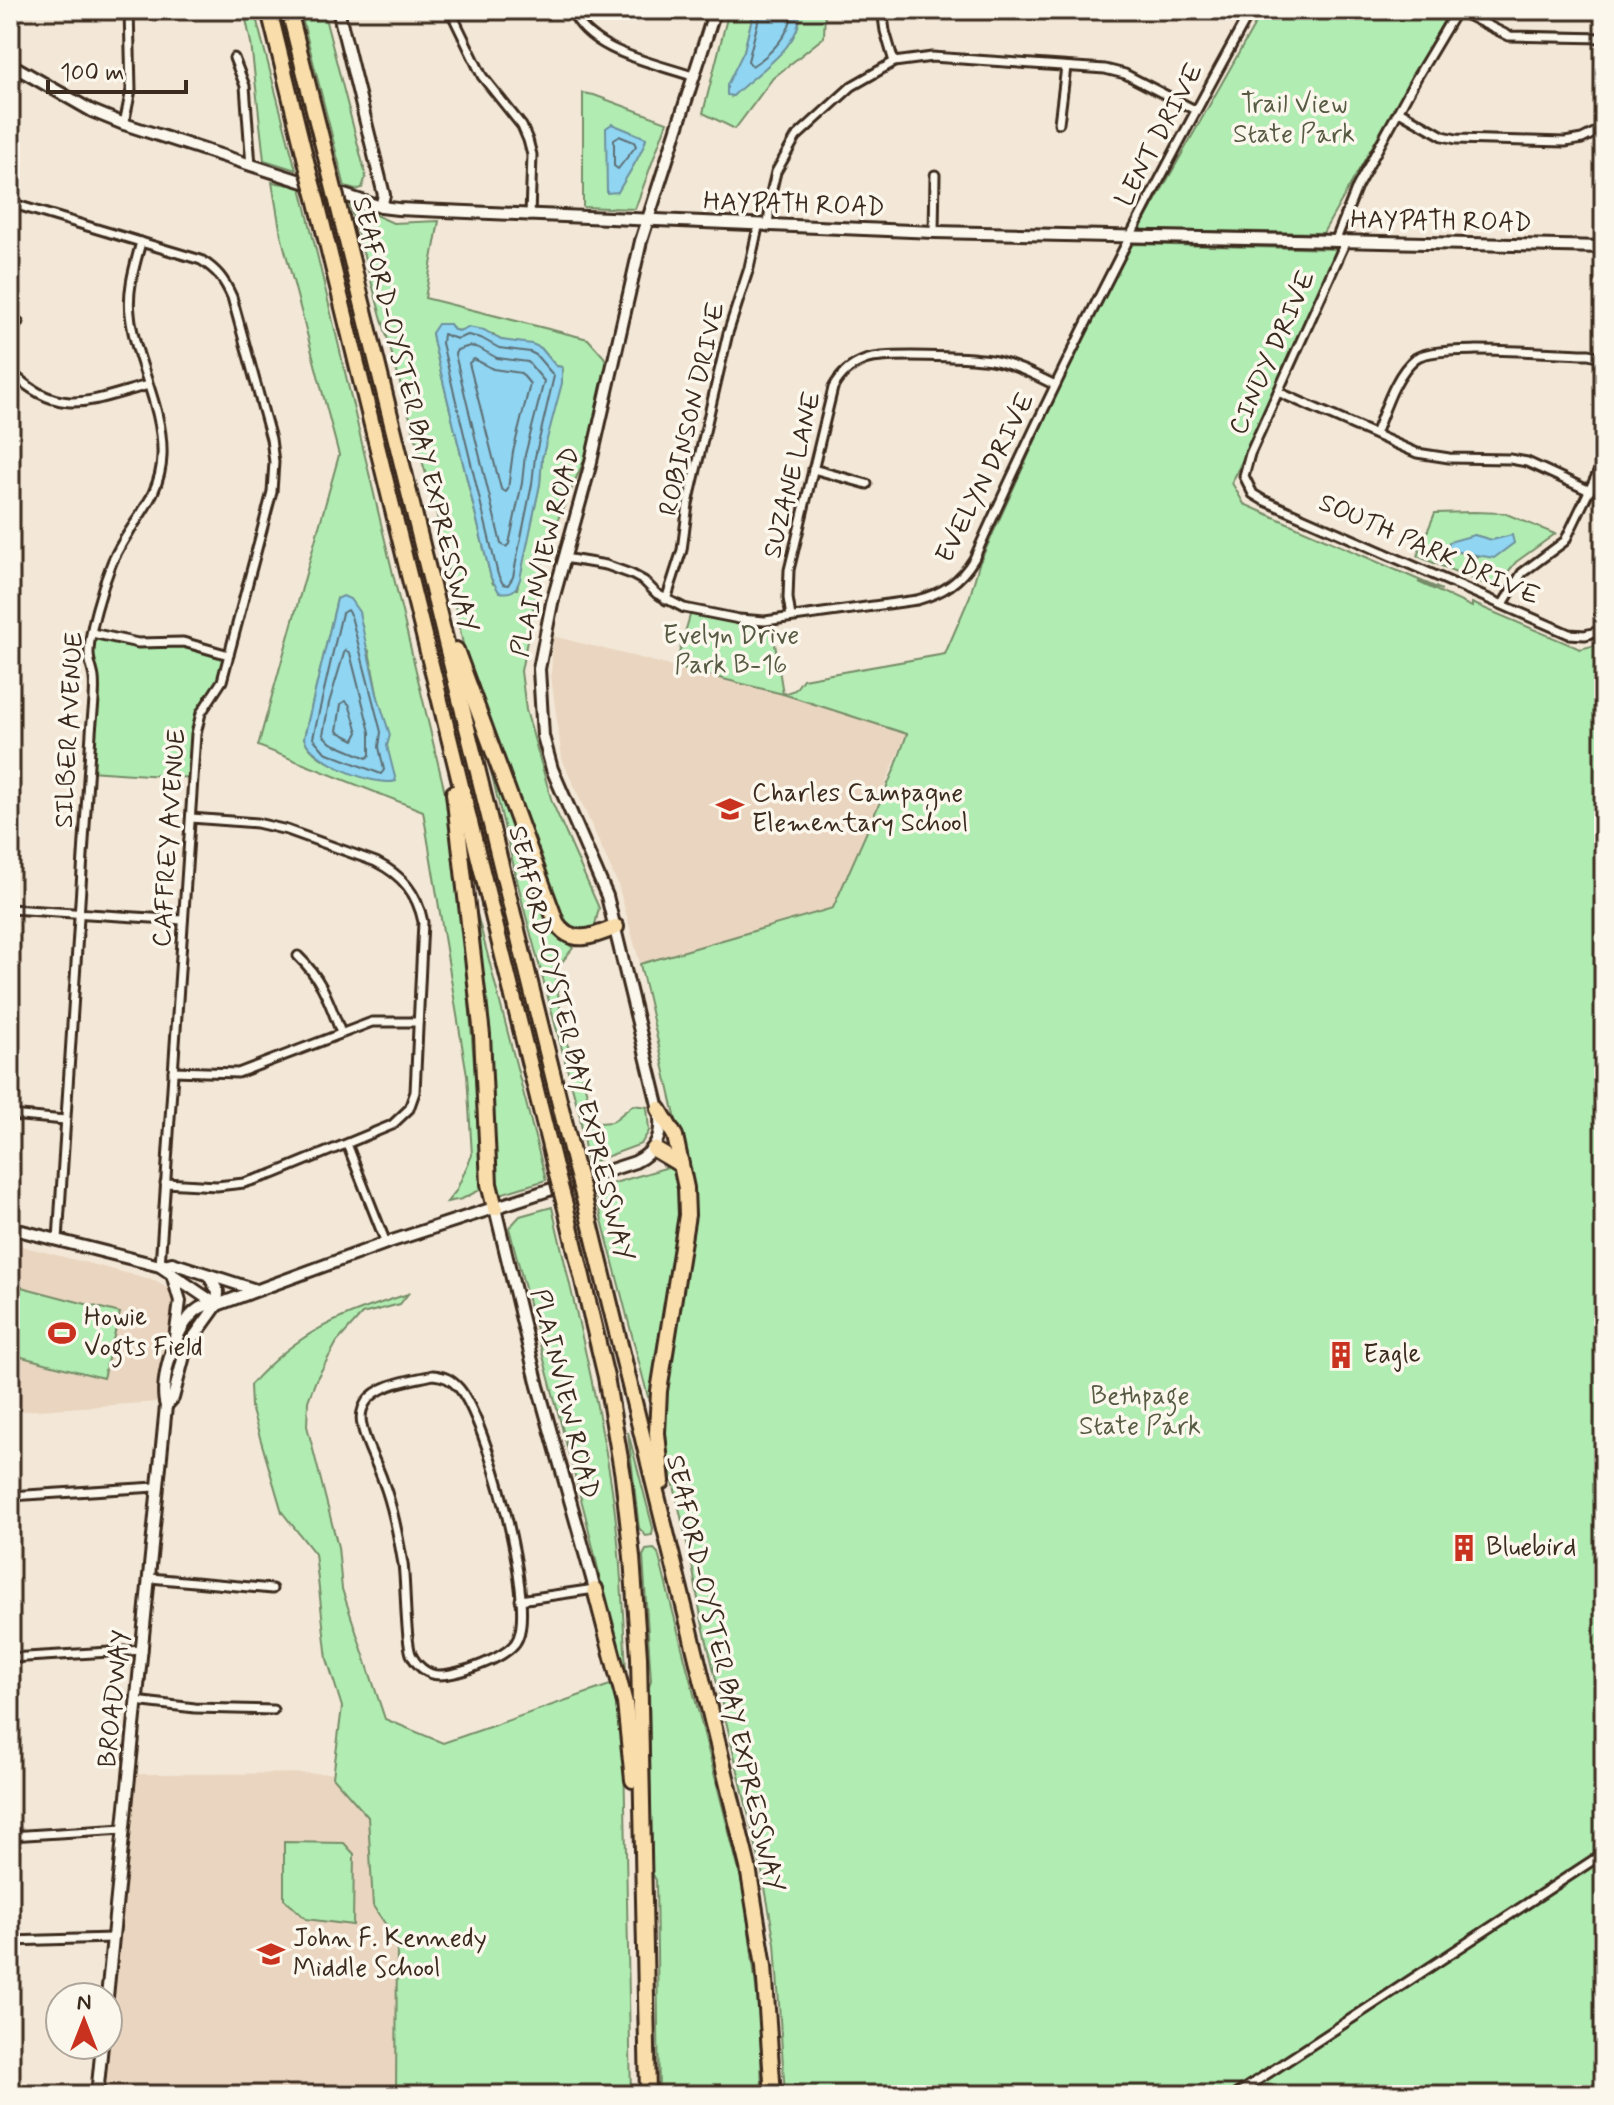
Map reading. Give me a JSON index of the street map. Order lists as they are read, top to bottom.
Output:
{
  "streets": {
    "highway": ["SEAFORD-OYSTER BAY EXPRESSWAY"],
    "main road": ["HAYPATH ROAD", "PLAINVIEW ROAD", "BROADWAY"],
    "street": [
      "LENT DRIVE",
      "CINDY DRIVE",
      "ROBINSON DRIVE",
      "SUZANE LANE",
      "EVELYN DRIVE",
      "SOUTH PARK DRIVE",
      "SILBER AVENUE",
      "CAFFREY AVENUE"
    ]
  },
  "crossings": [
    ["LENT DRIVE", "HAYPATH ROAD"],
    ["LENT DRIVE", "EVELYN DRIVE"],
    ["HAYPATH ROAD", "CINDY DRIVE"],
    ["HAYPATH ROAD", "ROBINSON DRIVE"],
    ["HAYPATH ROAD", "EVELYN DRIVE"],
    ["HAYPATH ROAD", "PLAINVIEW ROAD"],
    ["CINDY DRIVE", "SOUTH PARK DRIVE"],
    ["ROBINSON DRIVE", "EVELYN DRIVE"],
    ["SUZANE LANE", "EVELYN DRIVE"],
    ["EVELYN DRIVE", "PLAINVIEW ROAD"],
    ["PLAINVIEW ROAD", "BROADWAY"],
    ["SILBER AVENUE", "CAFFREY AVENUE"]
  ],
  "parks": ["Trail View State Park", "Evelyn Drive Park B-16", "Bethpage State Park"],
  "places": {
    "school or university": ["Charles Campagne Elementary School", "John F. Kennedy Middle School"],
    "sports": ["Howie Vogts Field"],
    "building": ["Eagle", "Bluebird"]
  },
  "scale_bar": "100 m",
  "north": "top"
}
